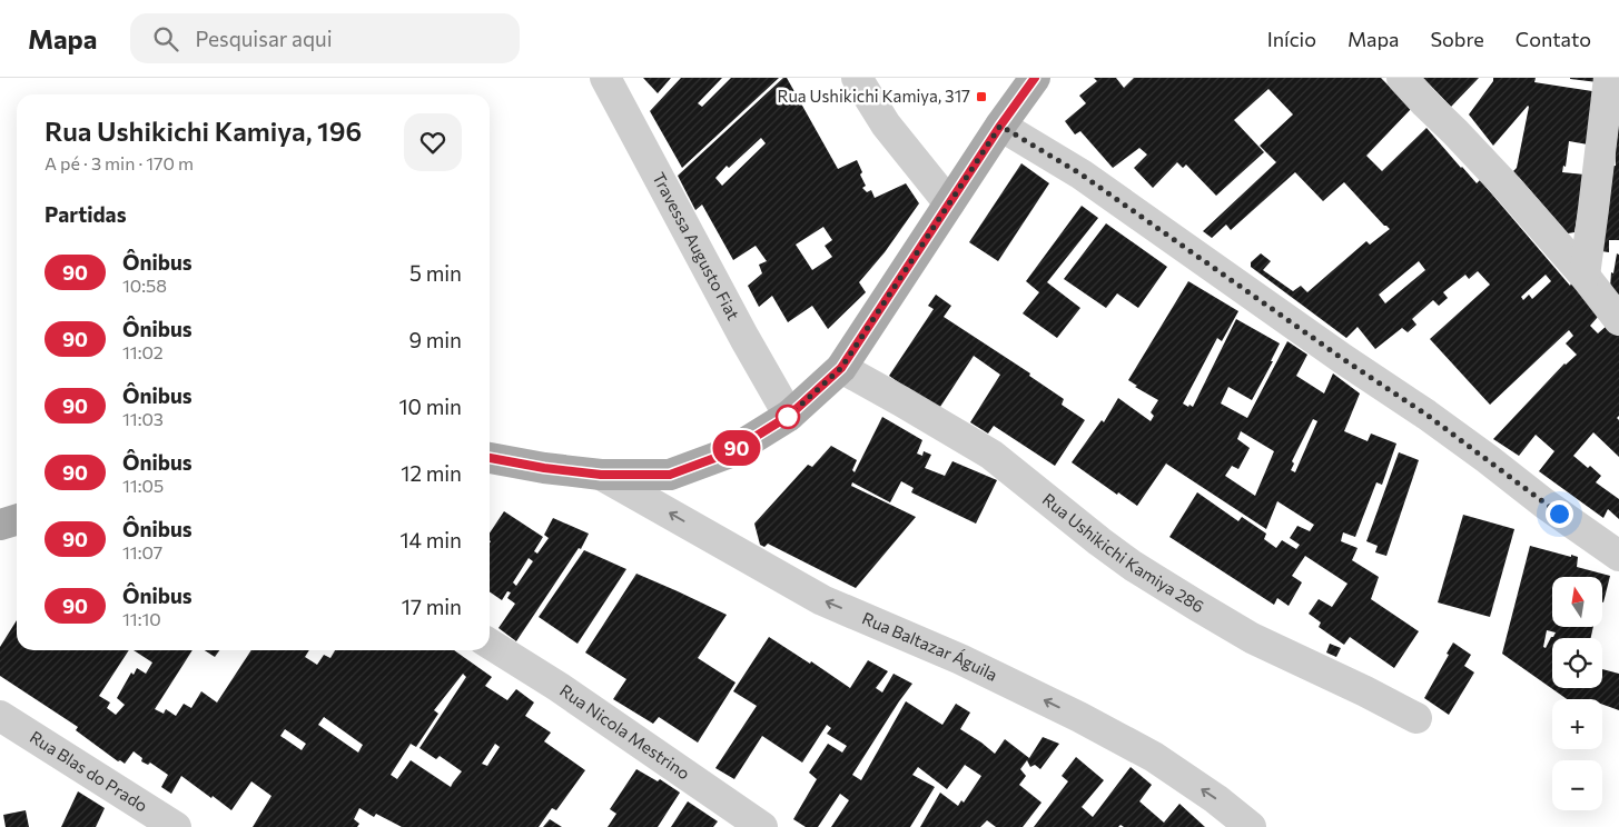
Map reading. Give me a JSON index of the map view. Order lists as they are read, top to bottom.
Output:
{
  "streets": {
    "street": [
      "Travessa Augusto Fiat",
      "Rua Ushikichi Kamiya 286",
      "Rua Baltazar Águila",
      "Rua Nicola Mestrino",
      "Rua Blas do Prado"
    ]
  },
  "one_way": ["Rua Baltazar Águila"],
  "places": {
    "transit": ["Rua Ushikichi Kamiya, 317"]
  },
  "lines": ["bus line 90"],
  "north": "top",
  "page": {
    "header": "Mapa",
    "search": "Pesquisar aqui",
    "nav": [
      "Início",
      "Mapa",
      "Sobre",
      "Contato"
    ],
    "on_map": "90",
    "heading": [
      ["Rua Ushikichi Kamiya, 196", "A pé · 3 min · 170 m"],
      "Partidas"
    ],
    "list": [
      {
        "mark": "90",
        "name": "Ônibus",
        "note": "10:58",
        "value": "5 min"
      },
      {
        "mark": "90",
        "name": "Ônibus",
        "note": "11:02",
        "value": "9 min"
      },
      {
        "mark": "90",
        "name": "Ônibus",
        "note": "11:03",
        "value": "10 min"
      },
      {
        "mark": "90",
        "name": "Ônibus",
        "note": "11:05",
        "value": "12 min"
      },
      {
        "mark": "90",
        "name": "Ônibus",
        "note": "11:07",
        "value": "14 min"
      },
      {
        "mark": "90",
        "name": "Ônibus",
        "note": "11:10",
        "value": "17 min"
      }
    ],
    "map_buttons": ["+", "−"]
  }
}
